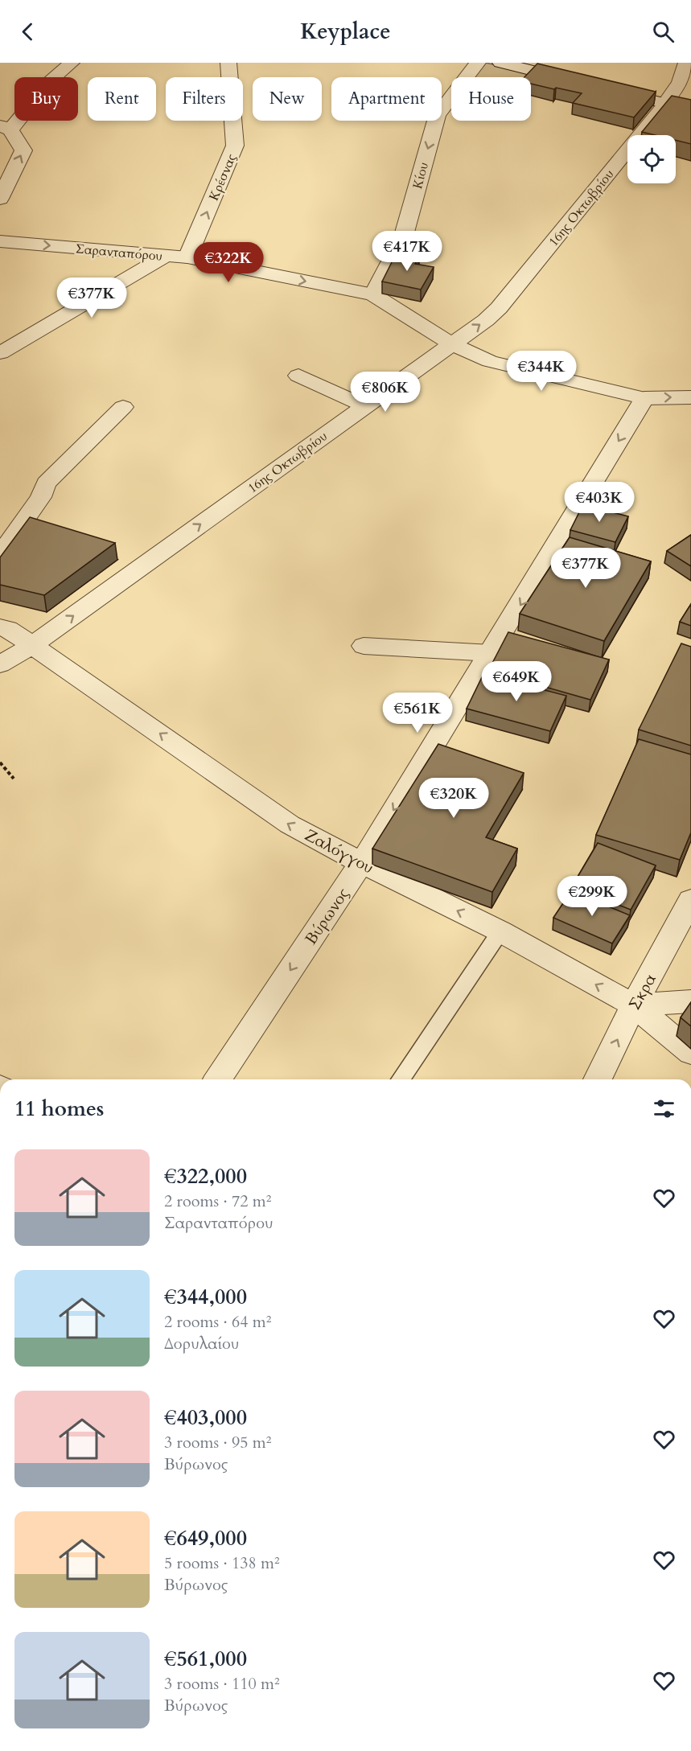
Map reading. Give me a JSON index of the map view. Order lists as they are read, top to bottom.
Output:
{
  "streets": {
    "street": [
      "Κίου",
      "Κρέσνας",
      "16ης Οκτωβρίου",
      "Σαρανταπόρου",
      "Ζαλόγγου",
      "Βύρωνος",
      "Σκρα"
    ]
  },
  "crossings": [
    ["Κίου", "Σαρανταπόρου"],
    ["Κρέσνας", "Σαρανταπόρου"],
    ["16ης Οκτωβρίου", "Σαρανταπόρου"],
    ["16ης Οκτωβρίου", "Ζαλόγγου"],
    ["Σαρανταπόρου", "Βύρωνος"],
    ["Ζαλόγγου", "Βύρωνος"],
    ["Ζαλόγγου", "Σκρα"]
  ],
  "one_way": [
    "Κίου",
    "Κρέσνας",
    "16ης Οκτωβρίου",
    "Σαρανταπόρου",
    "Ζαλόγγου",
    "Βύρωνος",
    "Σκρα"
  ],
  "page": {
    "header": "Keyplace",
    "chip": [
      "Buy",
      "Rent",
      "Filters",
      "New",
      "Apartment",
      "House"
    ],
    "price": [
      "€417K",
      "€322K",
      "€377K",
      "€344K",
      "€806K",
      "€403K",
      "€377K",
      "€649K",
      "€561K",
      "€320K",
      "€299K"
    ],
    "heading": "11 homes",
    "list": [
      {
        "name": "€322,000",
        "note": "2 rooms · 72 m² · Σαρανταπόρου"
      },
      {
        "name": "€344,000",
        "note": "2 rooms · 64 m² · Δορυλαίου"
      },
      {
        "name": "€403,000",
        "note": "3 rooms · 95 m² · Βύρωνος"
      },
      {
        "name": "€649,000",
        "note": "5 rooms · 138 m² · Βύρωνος"
      },
      {
        "name": "€561,000",
        "note": "3 rooms · 110 m² · Βύρωνος"
      }
    ]
  }
}
